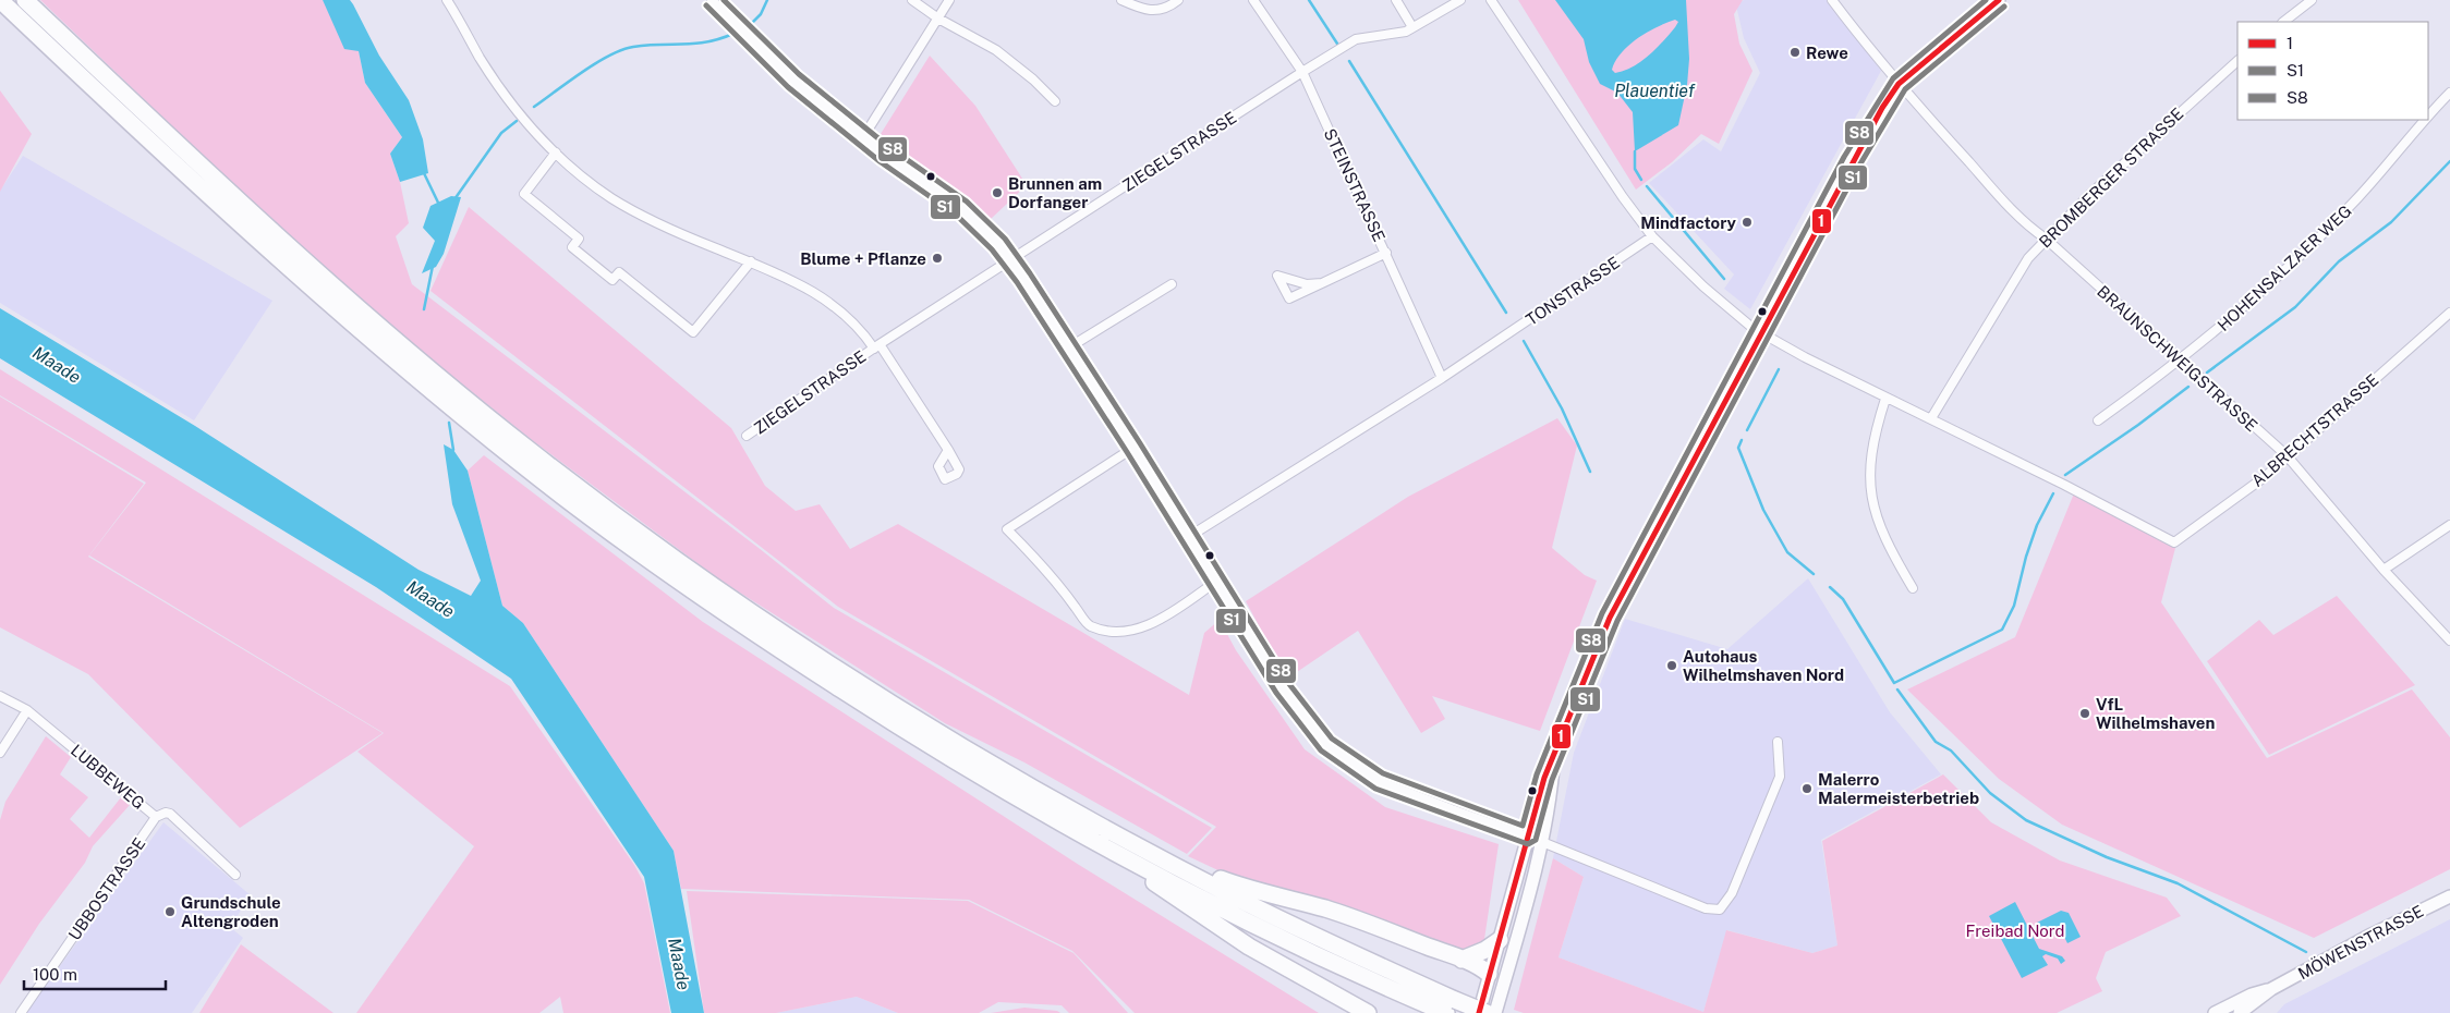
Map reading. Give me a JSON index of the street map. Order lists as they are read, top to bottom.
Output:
{
  "streets": {
    "main road": ["MÖWENSTRASSE"],
    "street": [
      "ZIEGELSTRASSE",
      "BROMBERGER STRASSE",
      "STEINSTRASSE",
      "HOHENSALZAER WEG",
      "TONSTRASSE",
      "BRAUNSCHWEIGSTRASSE",
      "ALBRECHTSTRASSE",
      "LUBBEWEG",
      "UBBOSTRASSE"
    ]
  },
  "crossings": [
    ["ZIEGELSTRASSE", "STEINSTRASSE"],
    ["BROMBERGER STRASSE", "BRAUNSCHWEIGSTRASSE"],
    ["BROMBERGER STRASSE", "ALBRECHTSTRASSE"],
    ["STEINSTRASSE", "TONSTRASSE"],
    ["HOHENSALZAER WEG", "BRAUNSCHWEIGSTRASSE"],
    ["BRAUNSCHWEIGSTRASSE", "ALBRECHTSTRASSE"],
    ["LUBBEWEG", "UBBOSTRASSE"]
  ],
  "water": ["Plauentief", "Maade"],
  "parks": ["Freibad Nord"],
  "places": [
    "Rewe",
    "Brunnen am Dorfanger",
    "Mindfactory",
    "Blume + Pflanze",
    "Autohaus Wilhelmshaven Nord",
    "VfL Wilhelmshaven",
    "Malerro Malermeisterbetrieb",
    "Grundschule Altengroden"
  ],
  "lines": ["transit line 1", "transit line S8", "transit line S1"],
  "legend": ["1", "S1", "S8"],
  "scale_bar": "100 m"
}
